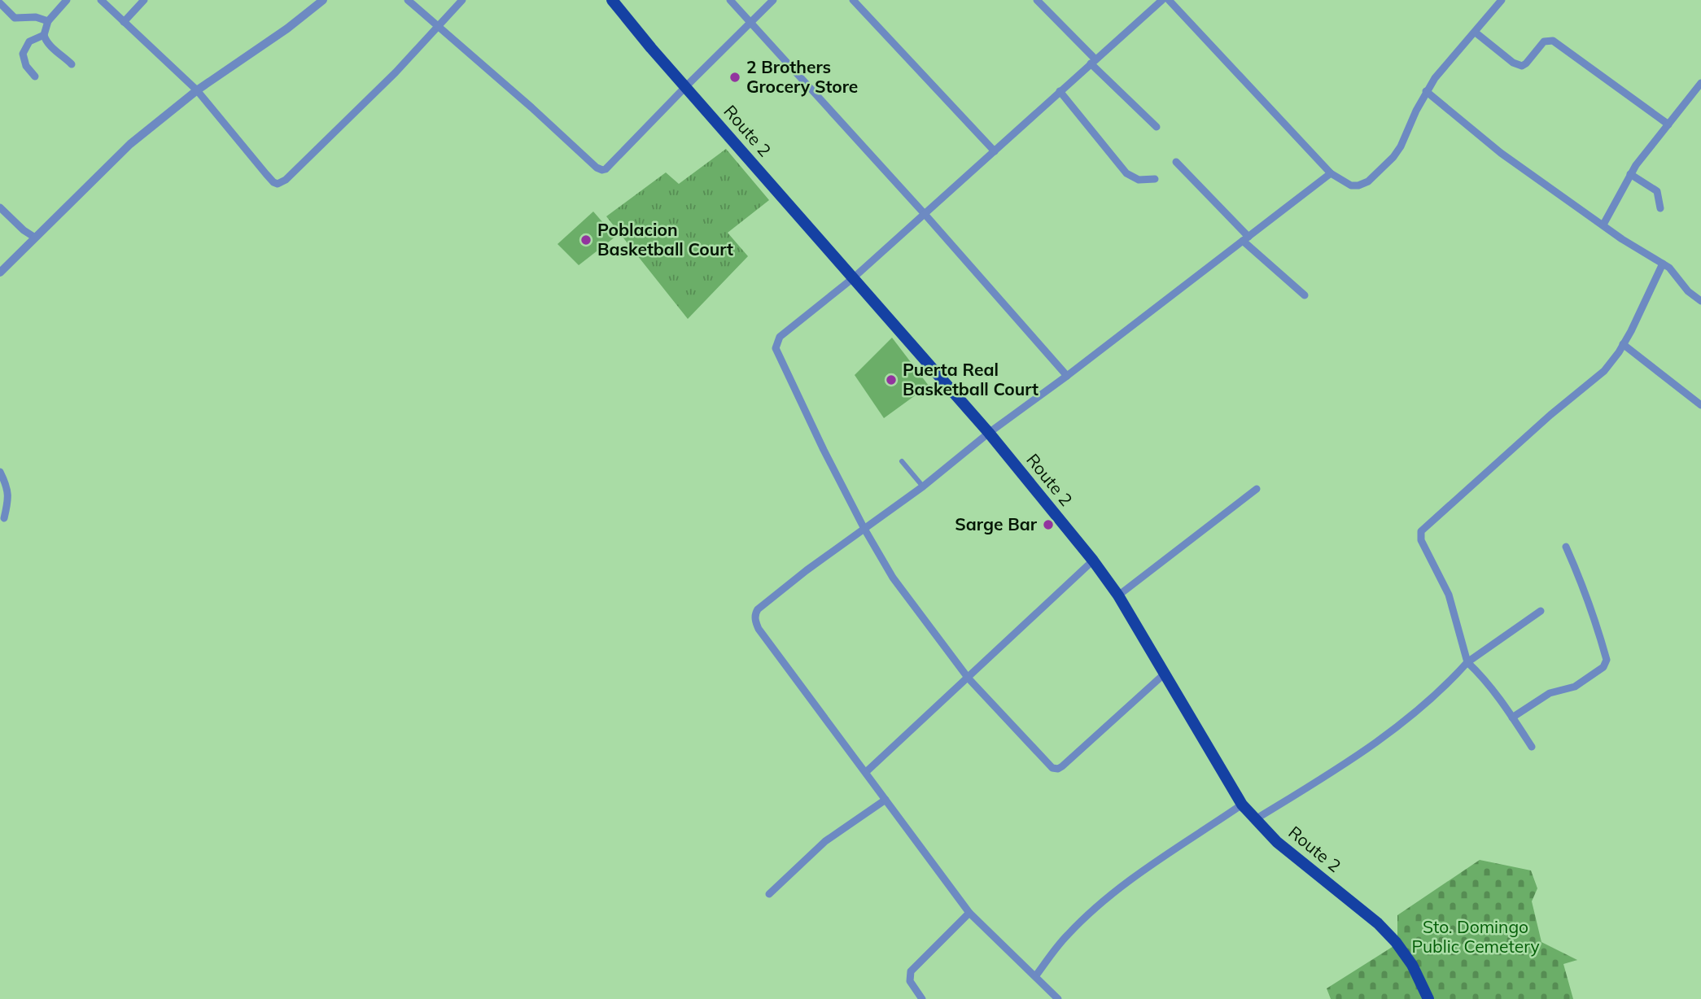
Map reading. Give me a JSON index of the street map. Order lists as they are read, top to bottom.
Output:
{
  "streets": {
    "highway": ["Route 2"]
  },
  "parks": ["Sto. Domingo Public Cemetery"],
  "places": [
    "2 Brothers Grocery Store",
    "Poblacion Basketball Court",
    "Puerta Real Basketball Court",
    "Sarge Bar"
  ]
}
